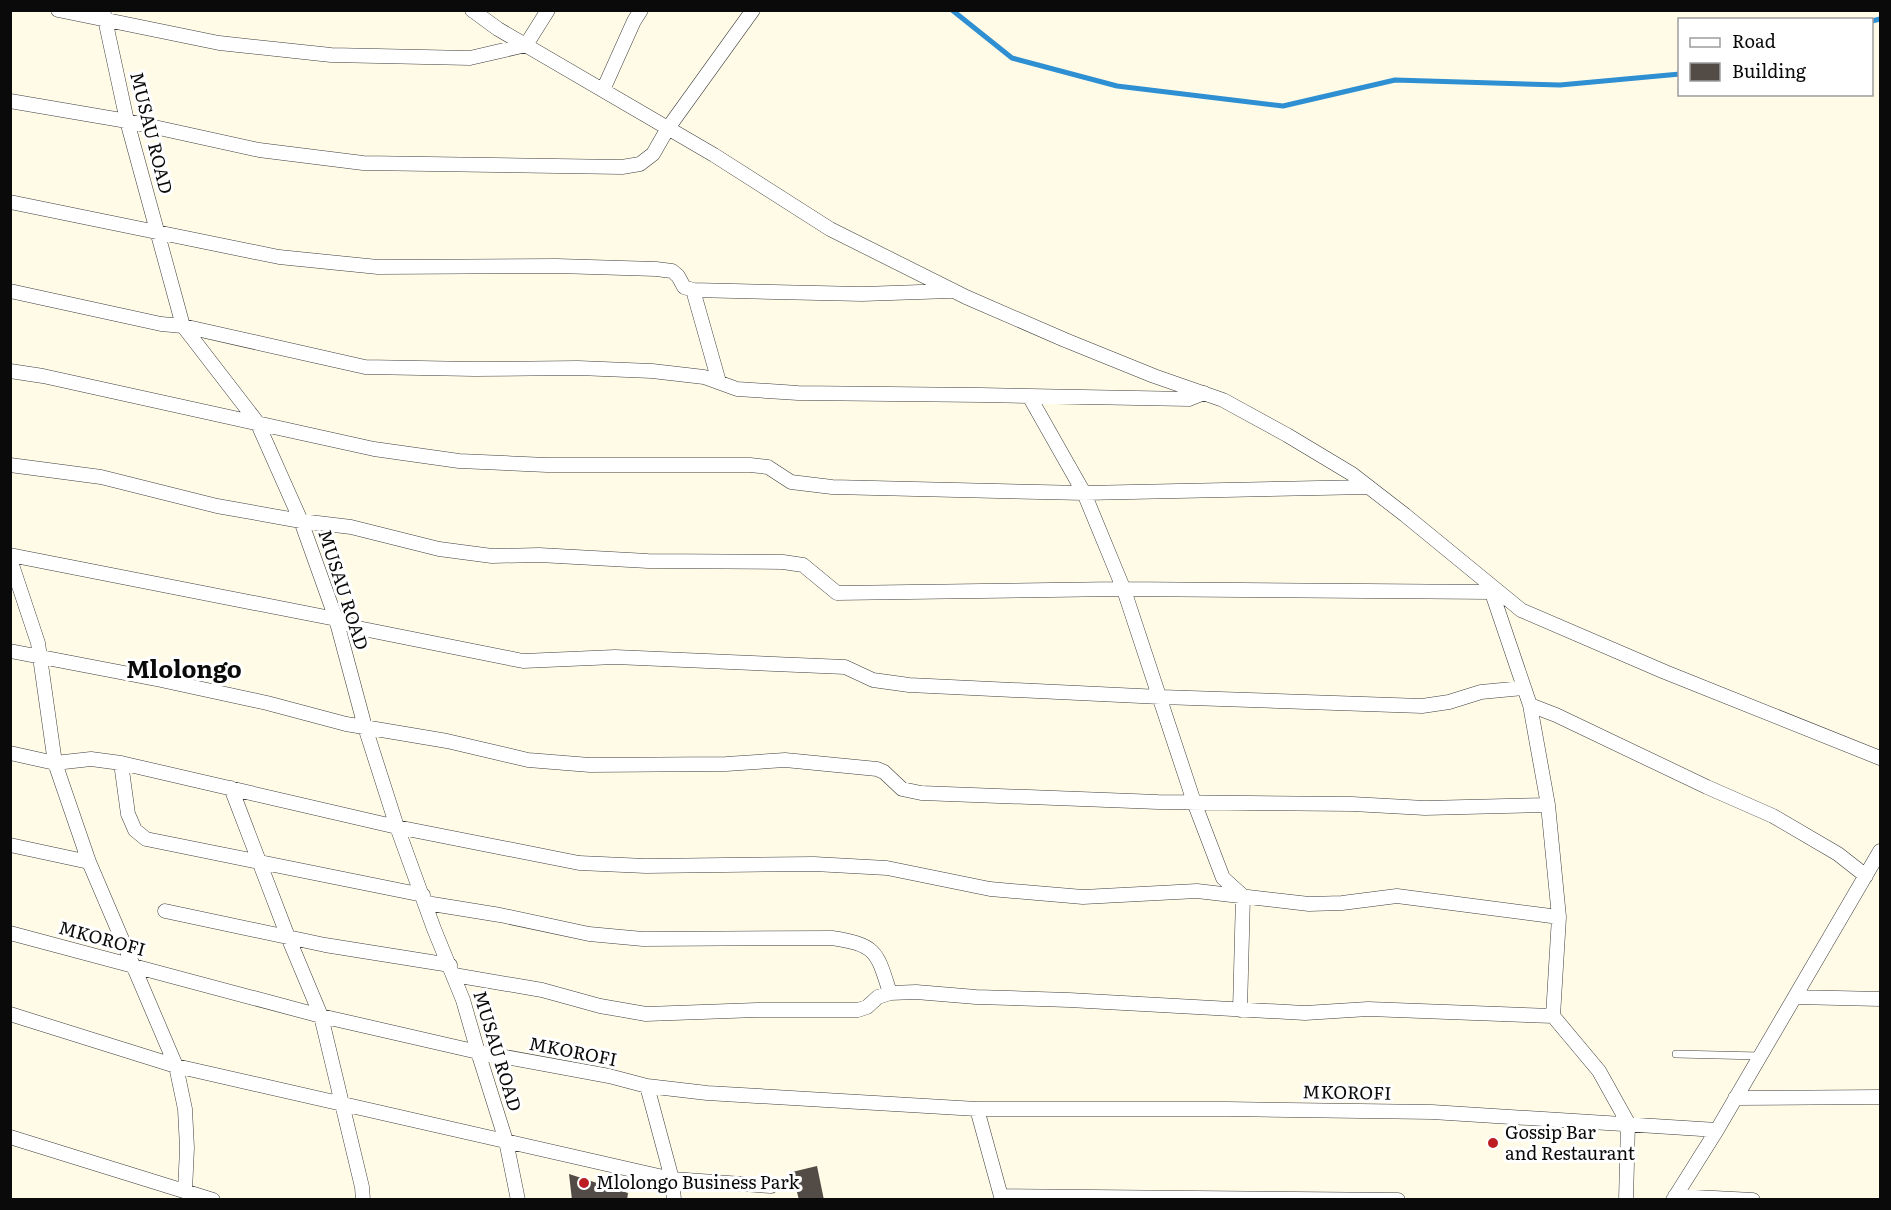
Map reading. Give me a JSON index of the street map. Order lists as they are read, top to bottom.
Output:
{
  "streets": {
    "street": ["MUSAU ROAD", "MKOROFI"]
  },
  "crossings": [
    ["MUSAU ROAD", "MKOROFI"]
  ],
  "districts": ["Mlolongo"],
  "places": ["Gossip Bar and Restaurant", "Mlolongo Business Park"],
  "legend": ["Road", "Building"]
}
